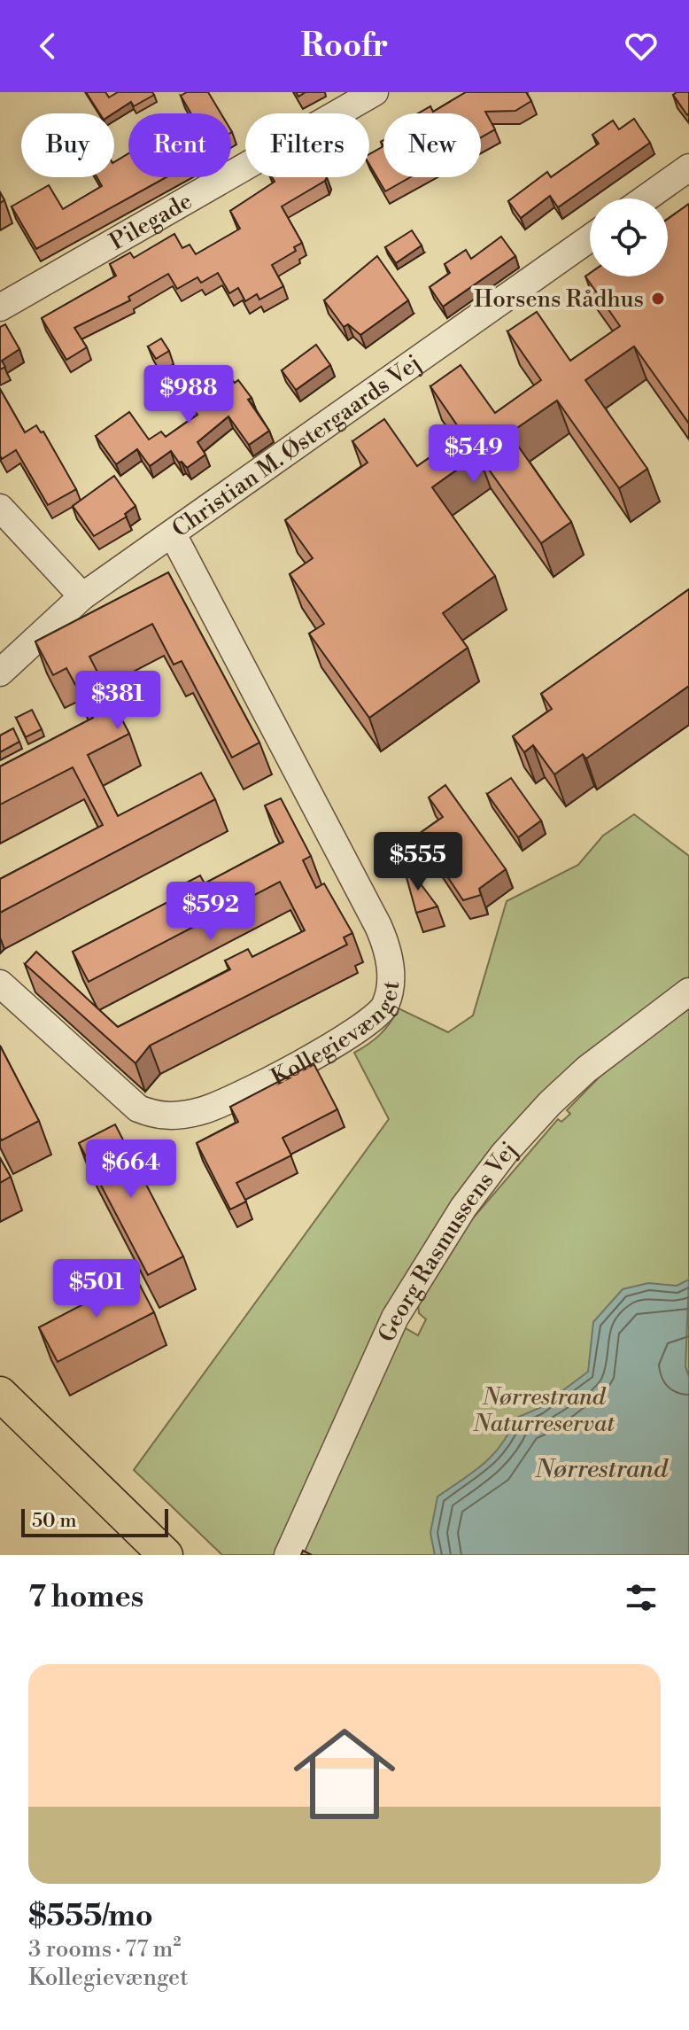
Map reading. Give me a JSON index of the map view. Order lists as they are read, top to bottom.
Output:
{
  "streets": {
    "street": [
      "Pilegade",
      "Christian M. Østergaards Vej",
      "Kollegievænget",
      "Georg Rasmussens Vej"
    ]
  },
  "crossings": [
    ["Christian M. Østergaards Vej", "Kollegievænget"]
  ],
  "water": ["Nørrestrand"],
  "parks": ["Nørrestrand Naturreservat"],
  "places": ["Horsens Rådhus"],
  "scale_bar": "50 m",
  "page": {
    "header": "Roofr",
    "chip": [
      "Buy",
      "Rent",
      "Filters",
      "New"
    ],
    "price": [
      "$988",
      "$549",
      "$381",
      "$555",
      "$592",
      "$664",
      "$501"
    ],
    "scale": "50 m",
    "heading": "7 homes",
    "list": [
      {
        "name": "$555/mo",
        "note": "3 rooms · 77 m² · Kollegievænget"
      }
    ]
  }
}
